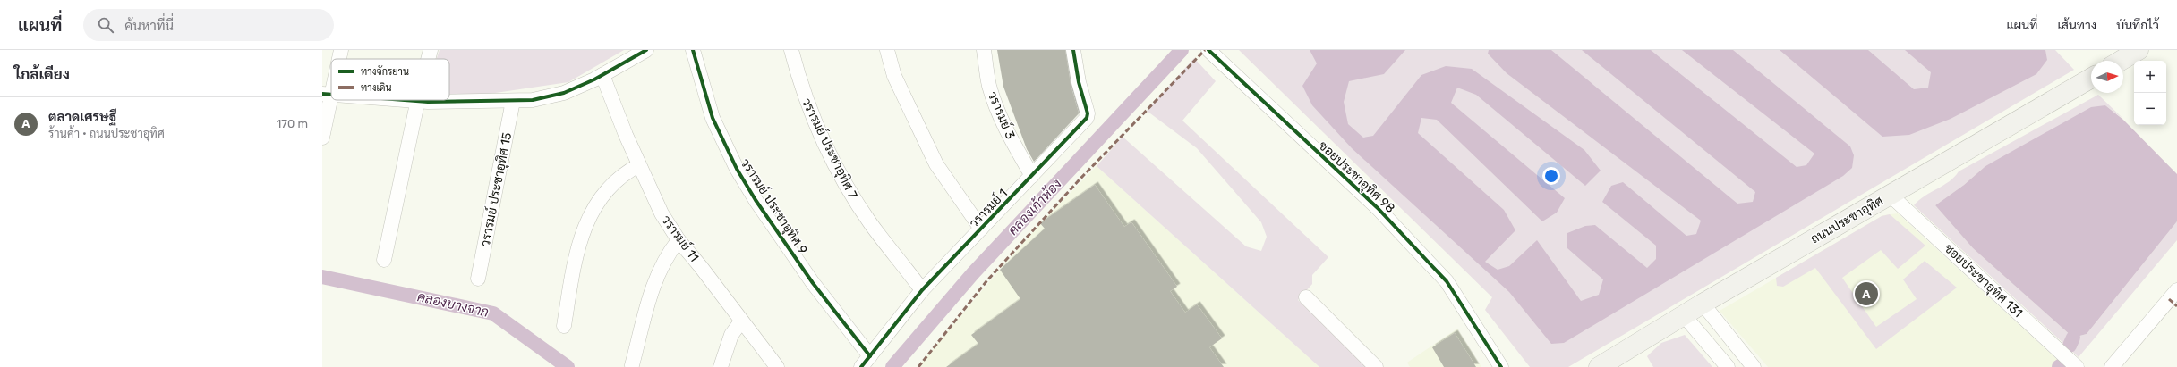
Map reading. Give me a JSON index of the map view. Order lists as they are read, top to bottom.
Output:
{
  "streets": {
    "main road": ["ถนนประชาอุทิศ"],
    "street": [
      "วรารมย์ 3",
      "วรารมย์ ประชาอุทิศ 7",
      "ซอยประชาอุทิศ 98",
      "วรารมย์ ประชาอุทิศ 15",
      "วรารมย์ ประชาอุทิศ 9",
      "วรารมย์ 1",
      "วรารมย์ 11",
      "ซอยประชาอุทิศ 131"
    ]
  },
  "crossings": [
    ["วรารมย์ 3", "วรารมย์ 1"],
    ["วรารมย์ ประชาอุทิศ 7", "วรารมย์ 1"],
    ["วรารมย์ ประชาอุทิศ 9", "วรารมย์ 1"],
    ["ถนนประชาอุทิศ", "ซอยประชาอุทิศ 131"]
  ],
  "water": ["คลองเก้าห้อง", "คลองบางจาก"],
  "legend": ["ทางจักรยาน", "ทางเดิน"],
  "north": "right",
  "page": {
    "header": "แผนที่",
    "search": "ค้นหาที่นี่",
    "nav": ["แผนที่", "เส้นทาง", "บันทึกไว้"],
    "heading": "ใกล้เคียง",
    "map_buttons": ["+", "−"],
    "list": [
      {
        "mark": "A",
        "name": "ตลาดเศรษฐี",
        "note": "ร้านค้า · ถนนประชาอุทิศ",
        "value": "170 m"
      }
    ],
    "pins": "A"
  }
}
